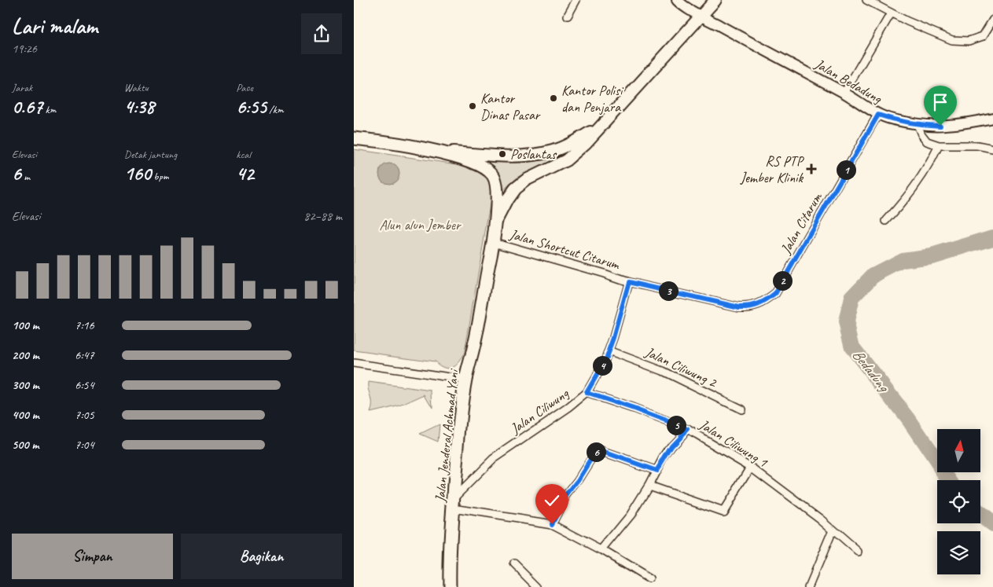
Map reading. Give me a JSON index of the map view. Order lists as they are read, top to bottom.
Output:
{
  "streets": {
    "highway": ["Jalan Jenderal Achmad Yani"],
    "main road": ["Jalan Bedadung"],
    "street": [
      "Jalan Citarum",
      "Jalan Shortcut Citarum",
      "Jalan Ciliwung 2",
      "Jalan Ciliwung",
      "Jalan Ciliwung 1"
    ]
  },
  "crossings": [
    ["Jalan Bedadung", "Jalan Citarum"],
    ["Jalan Citarum", "Jalan Shortcut Citarum"],
    ["Jalan Citarum", "Jalan Ciliwung"],
    ["Jalan Shortcut Citarum", "Jalan Ciliwung"],
    ["Jalan Shortcut Citarum", "Jalan Jenderal Achmad Yani"],
    ["Jalan Ciliwung 2", "Jalan Ciliwung"],
    ["Jalan Ciliwung", "Jalan Jenderal Achmad Yani"],
    ["Jalan Ciliwung", "Jalan Ciliwung 1"]
  ],
  "water": ["Bedadung"],
  "parks": ["Alun alun Jember"],
  "places": {
    "other": ["Kantor Polisi dan Penjara", "Kantor Dinas Pasar", "Poslantas"],
    "health": ["RS PTP Jember Klinik"]
  },
  "north": "top",
  "page": {
    "heading": ["Lari malam", "19:26"],
    "stats": [
      ["Jarak", "0.67 km"],
      ["Waktu", "4:38"],
      ["Pace", "6:55 /km"],
      ["Elevasi", "6 m"],
      ["Detak jantung", "160 bpm"],
      ["kcal", "42"]
    ],
    "pins": [
      "1",
      "2",
      "3",
      "4",
      "5",
      "6"
    ],
    "chart": ["Elevasi", "82–88 m"],
    "list": [
      {
        "name": "100 m",
        "note": "7:16"
      },
      {
        "name": "200 m",
        "note": "6:47"
      },
      {
        "name": "300 m",
        "note": "6:54"
      },
      {
        "name": "400 m",
        "note": "7:05"
      },
      {
        "name": "500 m",
        "note": "7:04"
      }
    ],
    "buttons": ["Simpan", "Bagikan"]
  }
}
